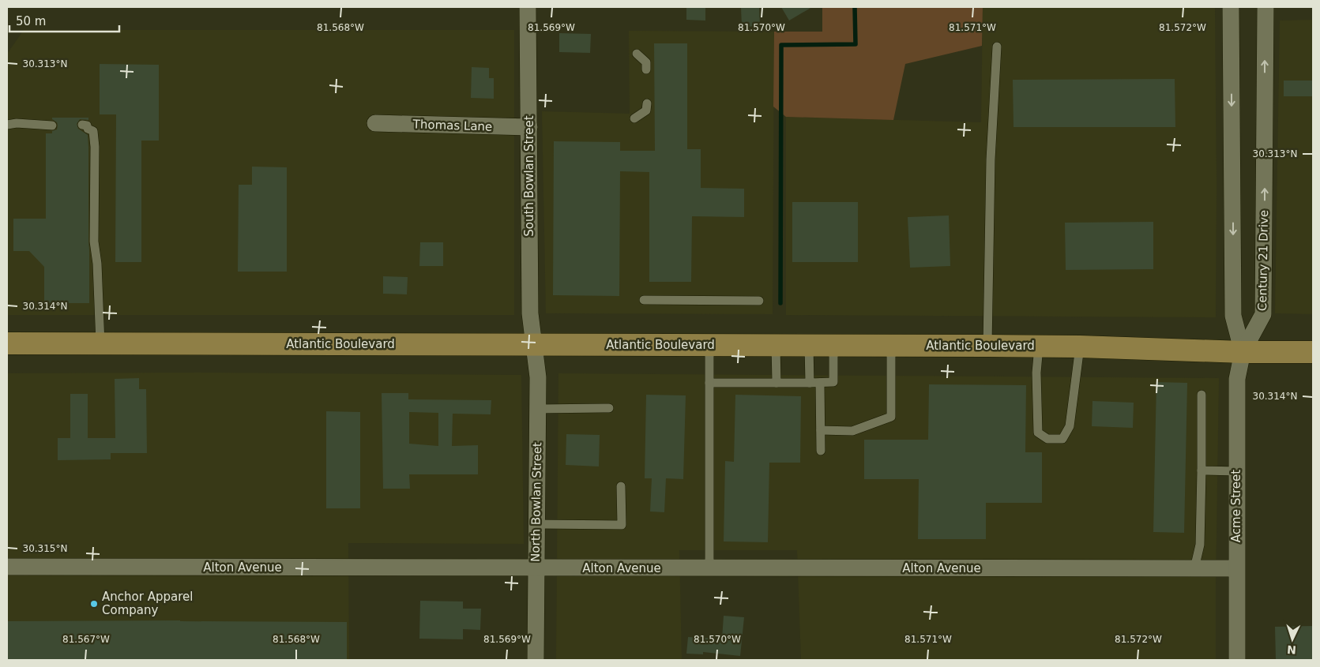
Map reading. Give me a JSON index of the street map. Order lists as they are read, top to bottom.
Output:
{
  "streets": {
    "main road": ["Atlantic Boulevard"],
    "street": [
      "Thomas Lane",
      "South Bowlan Street",
      "Century 21 Drive",
      "North Bowlan Street",
      "Acme Street",
      "Alton Avenue"
    ]
  },
  "crossings": [
    ["Thomas Lane", "South Bowlan Street"],
    ["South Bowlan Street", "Atlantic Boulevard"],
    ["South Bowlan Street", "North Bowlan Street"],
    ["Century 21 Drive", "Atlantic Boulevard"],
    ["Century 21 Drive", "Acme Street"],
    ["Atlantic Boulevard", "North Bowlan Street"],
    ["Atlantic Boulevard", "Acme Street"],
    ["North Bowlan Street", "Alton Avenue"],
    ["Acme Street", "Alton Avenue"]
  ],
  "places": ["Anchor Apparel Company"],
  "scale_bar": "50 m",
  "north": "bottom",
  "coordinates": [
    "81.568°W",
    "81.569°W",
    "81.570°W",
    "81.571°W",
    "81.572°W",
    "30.313°N",
    "30.314°N",
    "30.315°N",
    "81.567°W"
  ]
}
